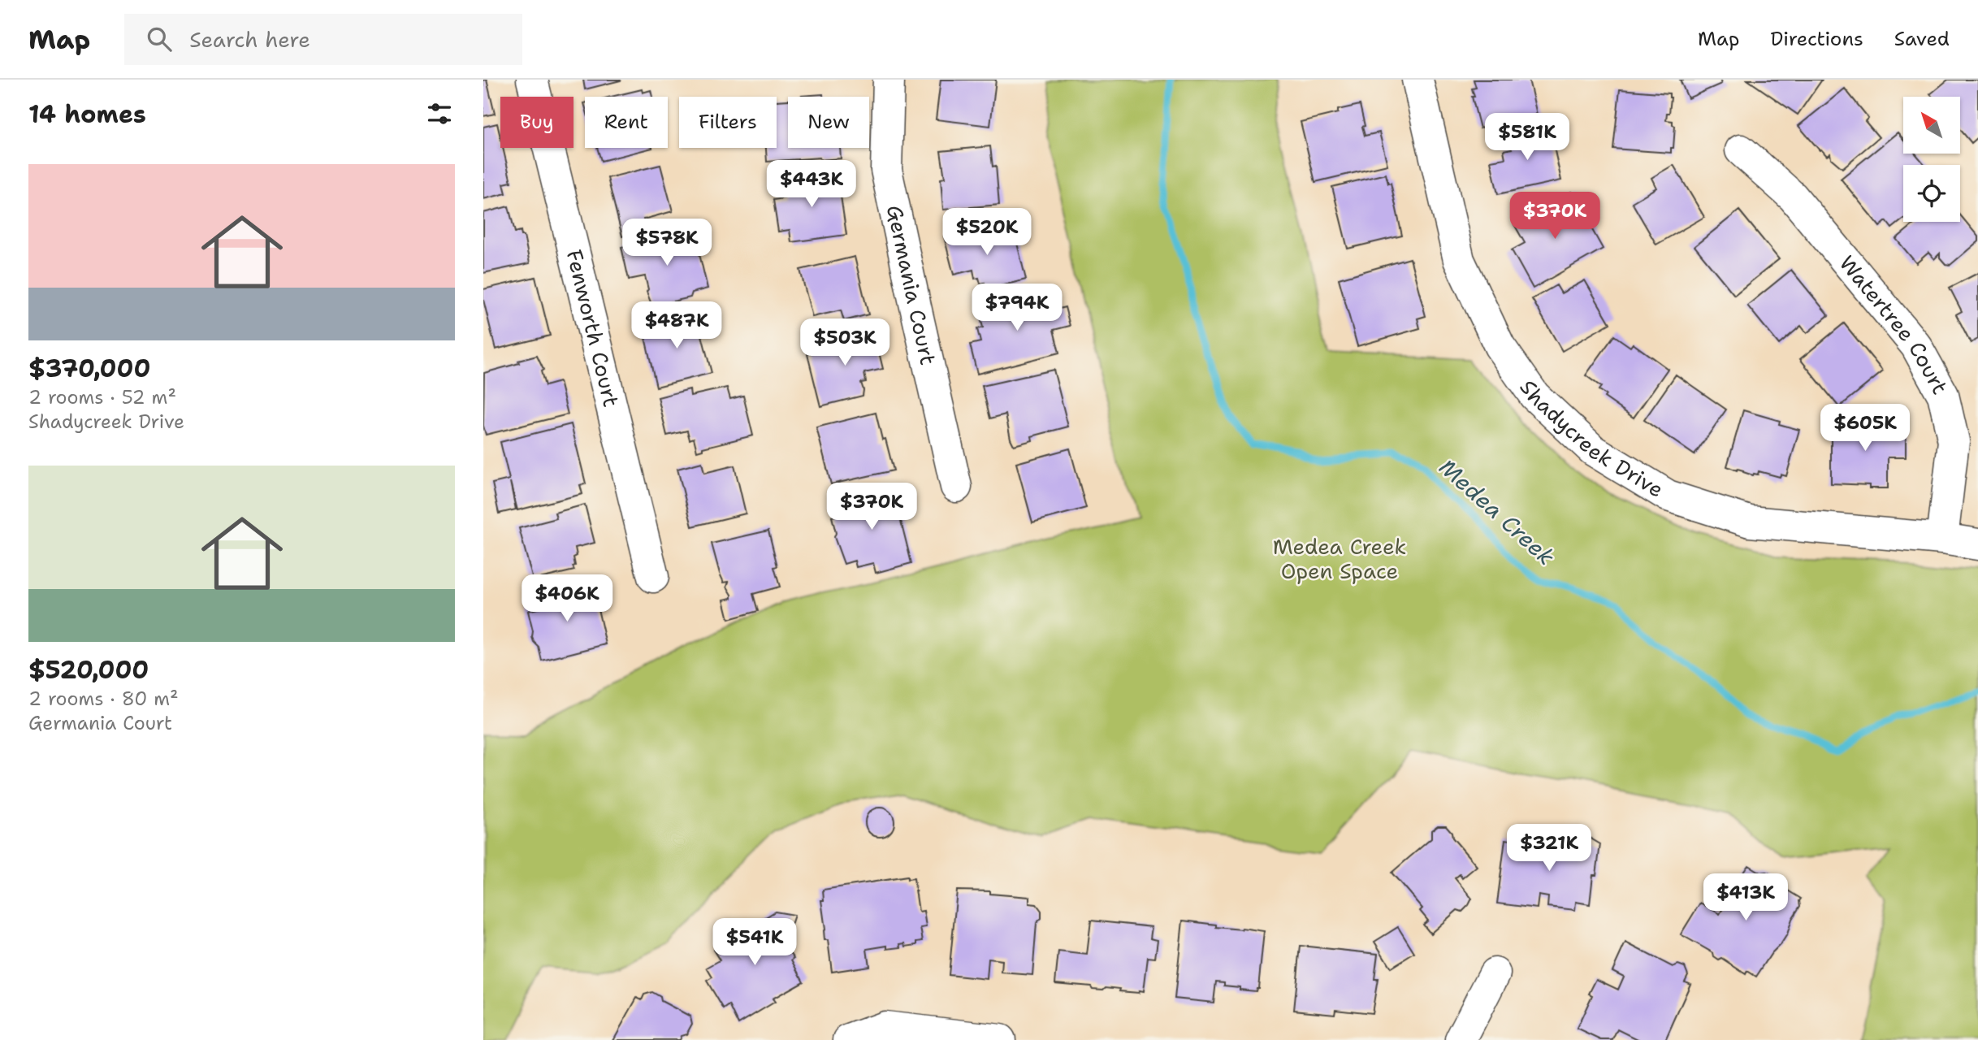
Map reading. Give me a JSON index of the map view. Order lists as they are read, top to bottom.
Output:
{
  "streets": {
    "street": [
      "Germania Court",
      "Watertree Court",
      "Fenworth Court",
      "Shadycreek Drive"
    ]
  },
  "crossings": [
    ["Watertree Court", "Shadycreek Drive"]
  ],
  "water": ["Medea Creek"],
  "parks": ["Medea Creek Open Space"],
  "north": "top left",
  "page": {
    "header": "Map",
    "search": "Search here",
    "nav": ["Map", "Directions", "Saved"],
    "heading": "14 homes",
    "chip": [
      "Buy",
      "Rent",
      "Filters",
      "New"
    ],
    "price": [
      "$581K",
      "$443K",
      "$370K",
      "$520K",
      "$578K",
      "$794K",
      "$487K",
      "$503K",
      "$605K",
      "$370K",
      "$406K",
      "$321K",
      "$413K",
      "$541K"
    ],
    "list": [
      {
        "name": "$370,000",
        "note": "2 rooms · 52 m² · Shadycreek Drive"
      },
      {
        "name": "$520,000",
        "note": "2 rooms · 80 m² · Germania Court"
      }
    ]
  }
}
